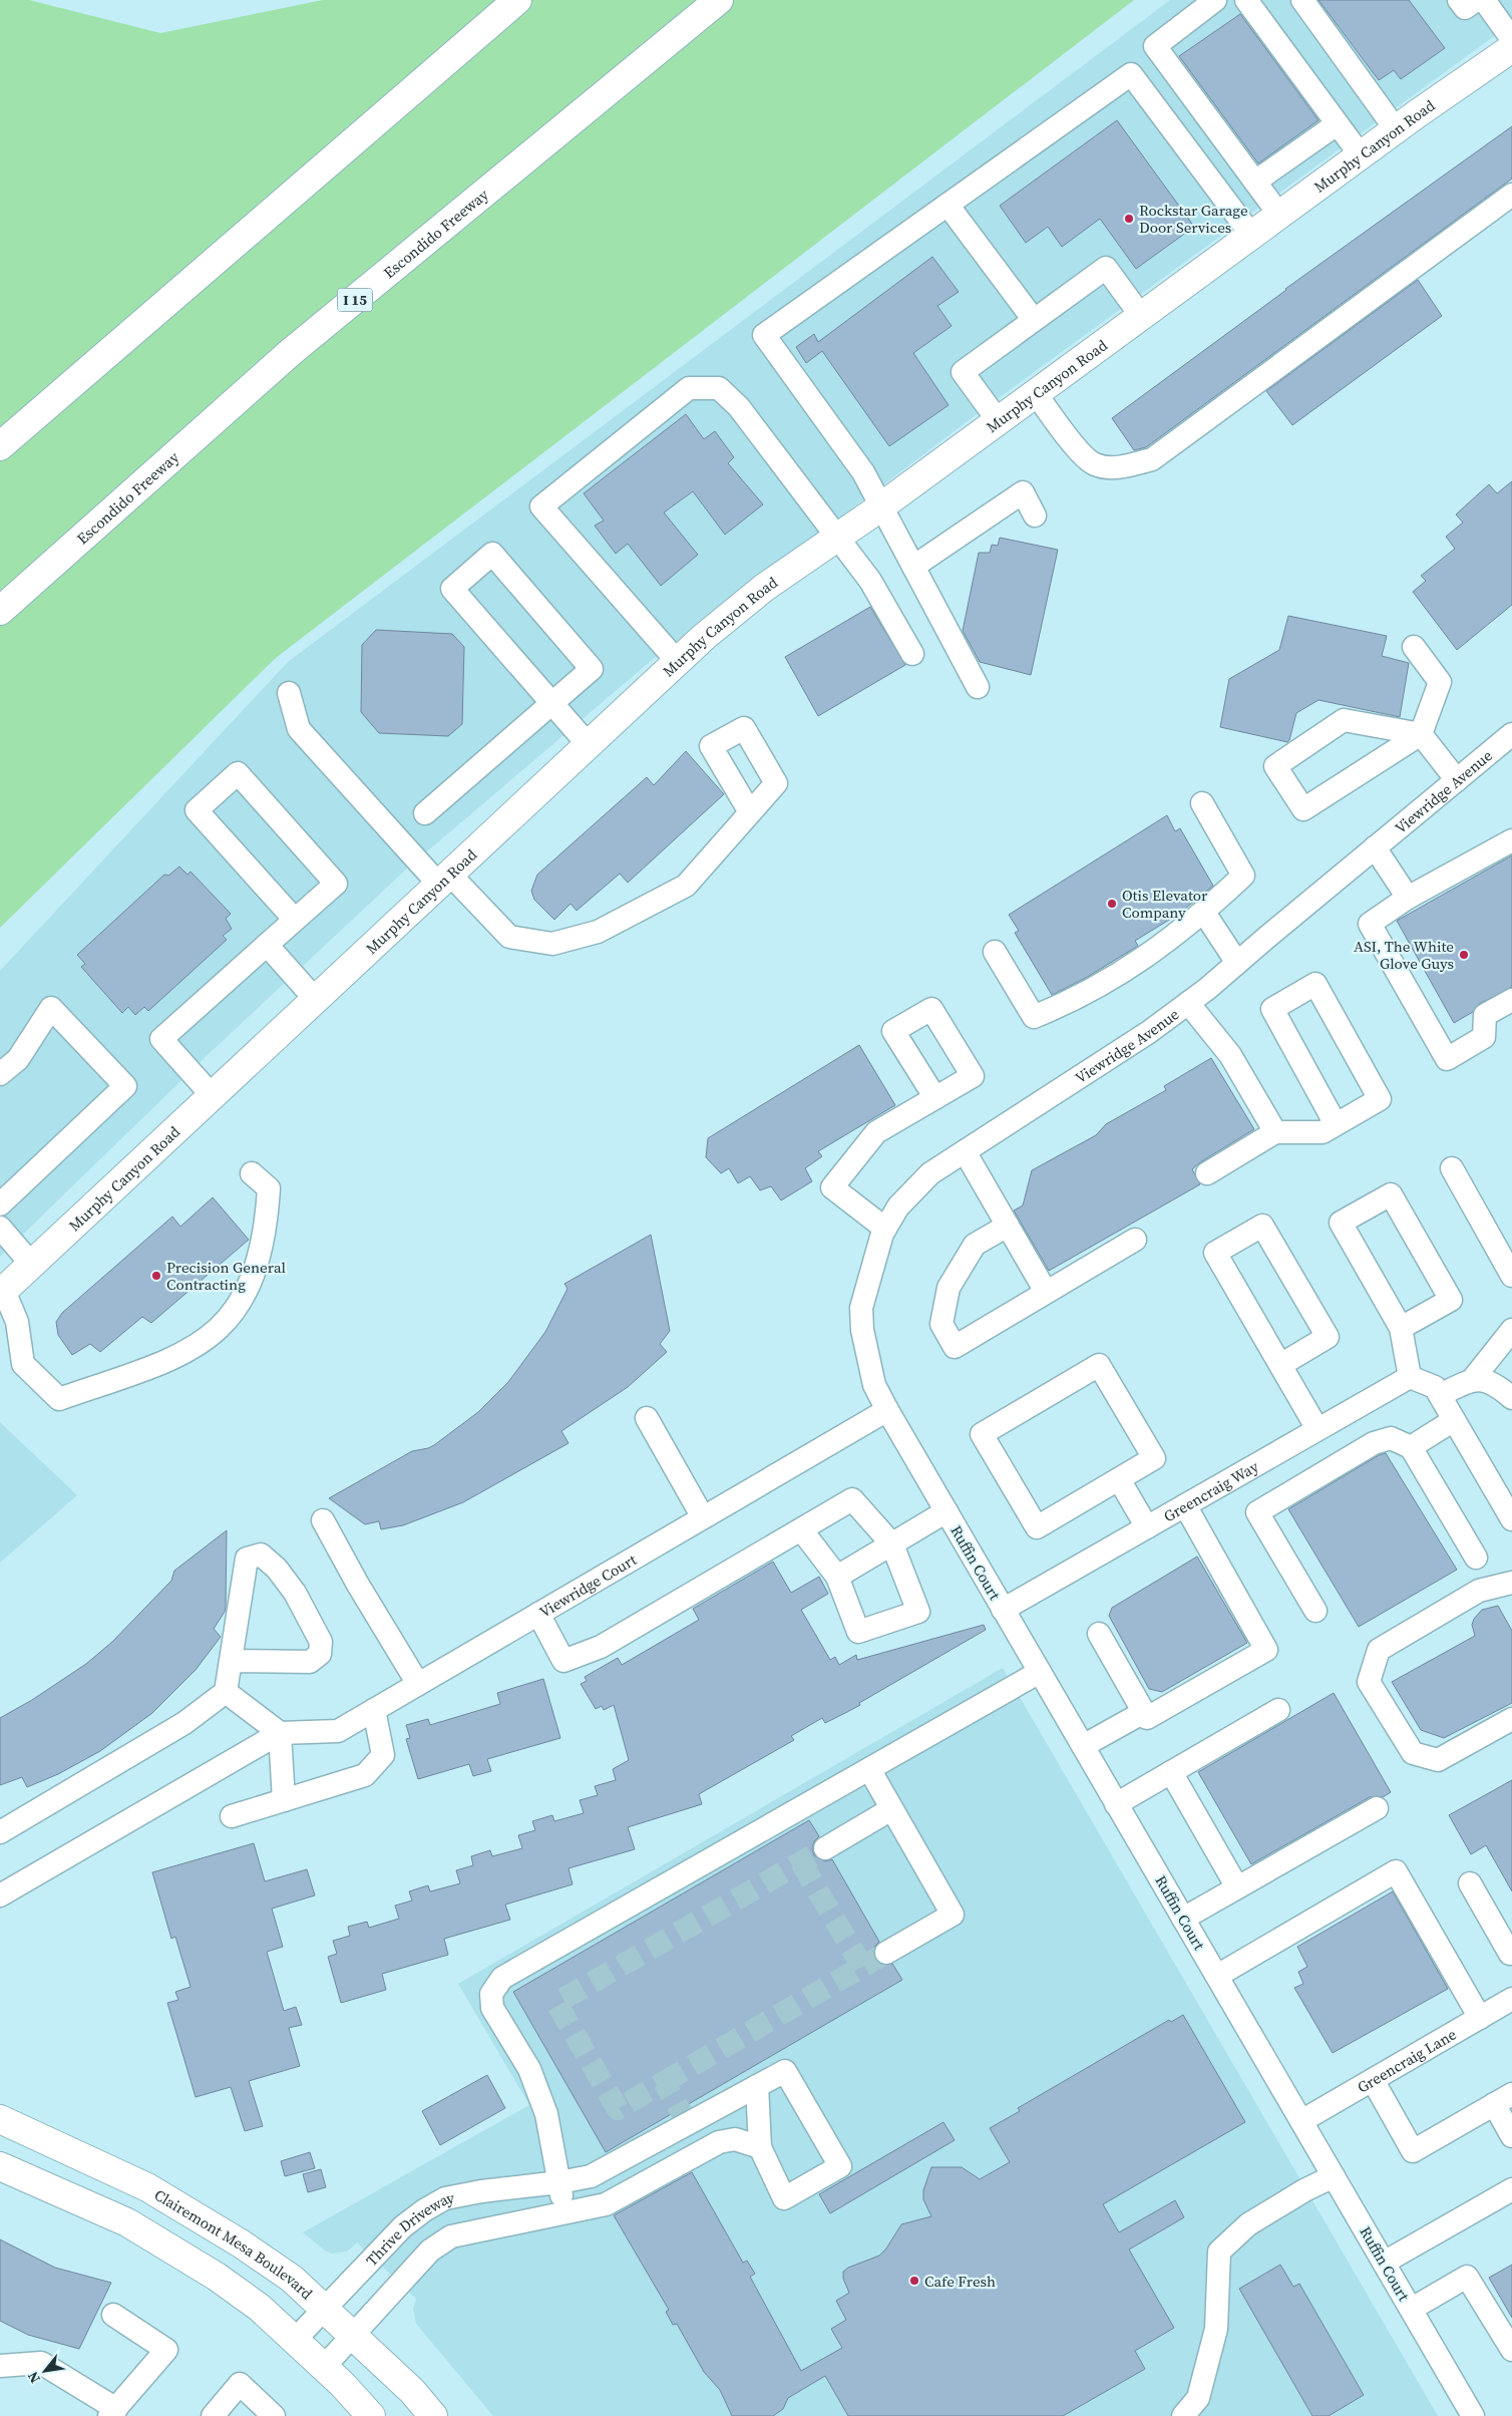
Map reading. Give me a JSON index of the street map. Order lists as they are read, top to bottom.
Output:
{
  "streets": {
    "main road": [
      "Murphy Canyon Road",
      "Escondido Freeway",
      "I 15",
      "Clairemont Mesa Boulevard"
    ],
    "street": [
      "Viewridge Avenue",
      "Greencraig Way",
      "Ruffin Court",
      "Viewridge Court",
      "Greencraig Lane",
      "Thrive Driveway"
    ]
  },
  "crossings": [
    ["Viewridge Avenue", "Ruffin Court"],
    ["Viewridge Avenue", "Viewridge Court"],
    ["Greencraig Way", "Ruffin Court"],
    ["Ruffin Court", "Viewridge Court"],
    ["Ruffin Court", "Greencraig Lane"],
    ["Thrive Driveway", "Clairemont Mesa Boulevard"]
  ],
  "places": [
    "Rockstar Garage Door Services",
    "Otis Elevator Company",
    "ASI, The White Glove Guys",
    "Precision General Contracting",
    "Cafe Fresh"
  ],
  "north": "bottom left"
}
